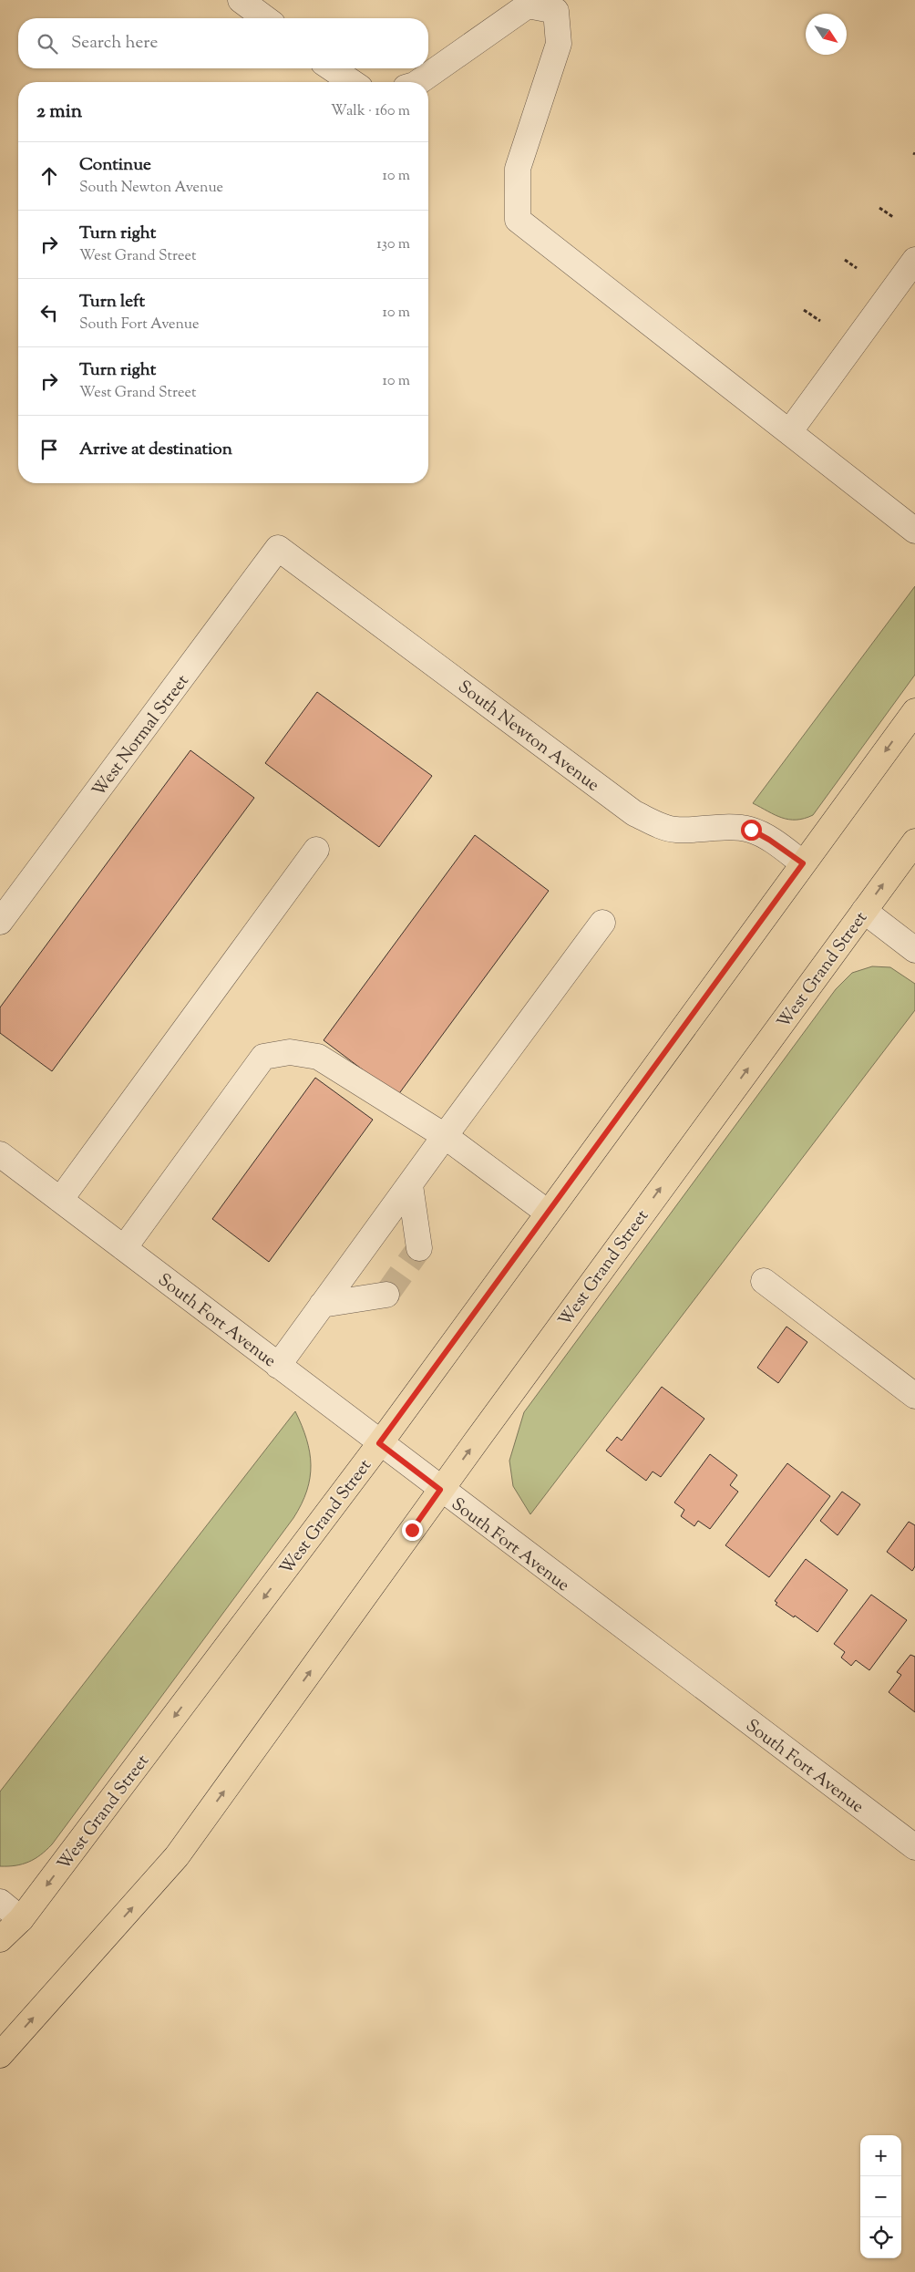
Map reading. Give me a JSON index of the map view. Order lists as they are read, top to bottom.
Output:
{
  "streets": {
    "main road": ["West Grand Street"],
    "street": ["West Normal Street", "South Newton Avenue", "South Fort Avenue"]
  },
  "crossings": [
    ["West Normal Street", "South Newton Avenue"],
    ["South Newton Avenue", "West Grand Street"],
    ["West Grand Street", "South Fort Avenue"]
  ],
  "north": "bottom right",
  "page": {
    "search": "Search here",
    "heading": ["2 min", "Walk · 160 m"],
    "list": [
      ["Continue", "South Newton Avenue", "10 m"],
      ["Turn right", "West Grand Street", "130 m"],
      ["Turn left", "South Fort Avenue", "10 m"],
      ["Turn right", "West Grand Street", "10 m"],
      "Arrive at destination"
    ],
    "map_buttons": ["+", "−"]
  }
}
